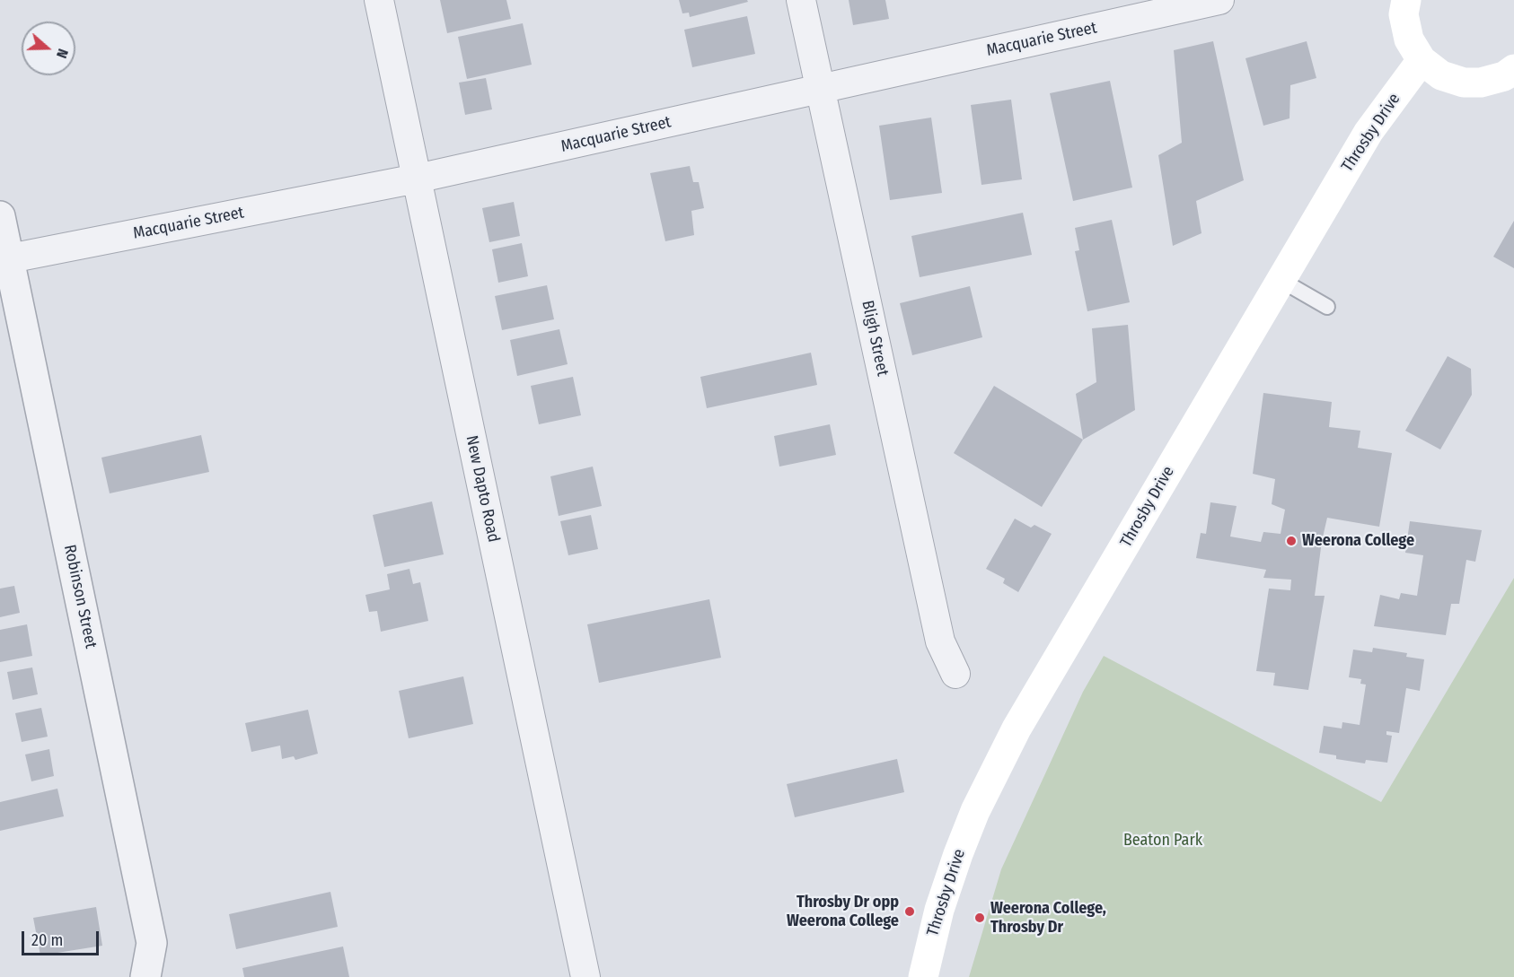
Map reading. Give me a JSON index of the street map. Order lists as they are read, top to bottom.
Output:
{
  "streets": {
    "main road": ["Throsby Drive"],
    "street": [
      "Macquarie Street",
      "Bligh Street",
      "New Dapto Road",
      "Robinson Street"
    ]
  },
  "crossings": [
    ["Macquarie Street", "Bligh Street"],
    ["Macquarie Street", "New Dapto Road"],
    ["Macquarie Street", "Robinson Street"]
  ],
  "parks": ["Beaton Park"],
  "places": ["Weerona College", "Throsby Dr opp Weerona College", "Weerona College, Throsby Dr"],
  "scale_bar": "20 m",
  "north": "right"
}
